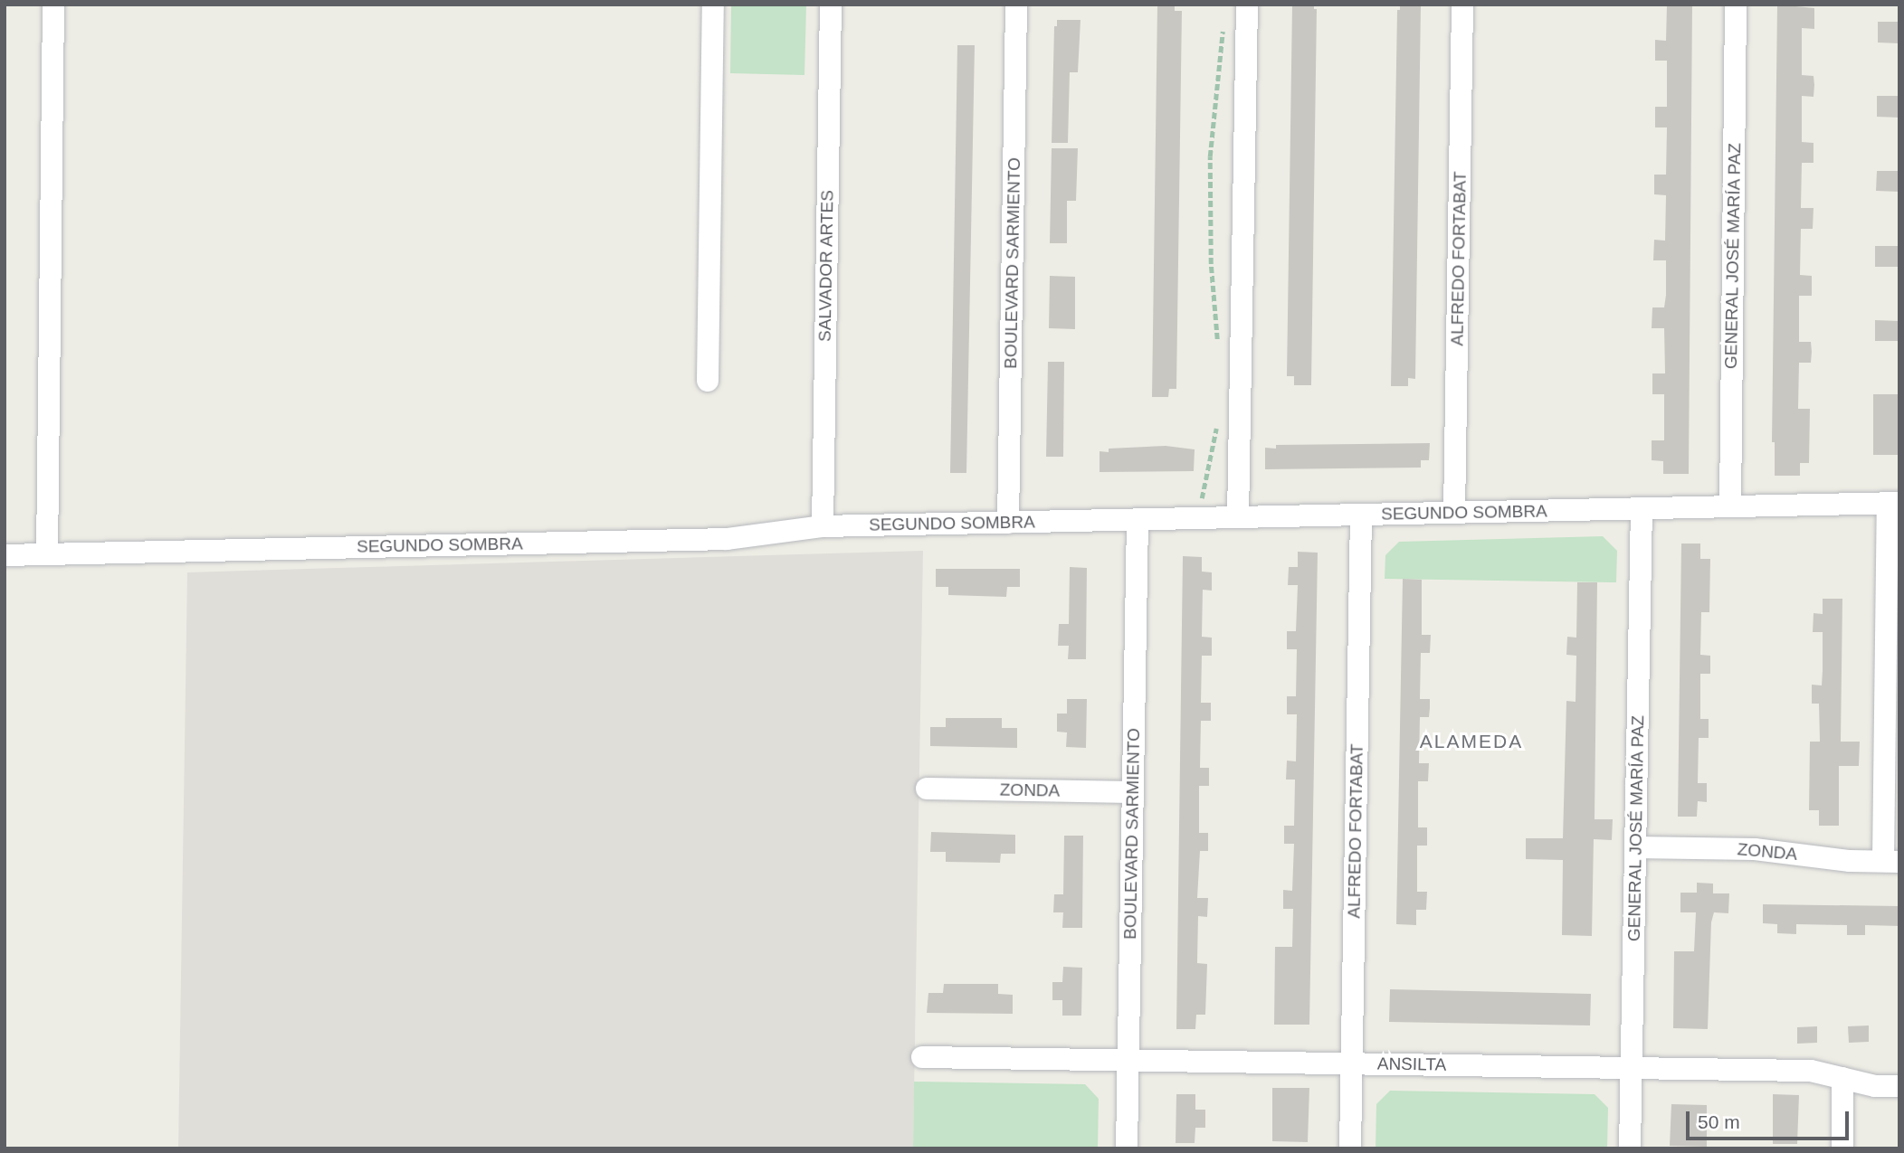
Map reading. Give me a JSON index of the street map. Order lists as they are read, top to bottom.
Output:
{
  "streets": {
    "street": [
      "GENERAL JOSÉ MARÍA PAZ",
      "ALFREDO FORTABAT",
      "BOULEVARD SARMIENTO",
      "SALVADOR ARTES",
      "SEGUNDO SOMBRA",
      "ZONDA",
      "ANSILTA"
    ]
  },
  "crossings": [
    ["GENERAL JOSÉ MARÍA PAZ", "SEGUNDO SOMBRA"],
    ["GENERAL JOSÉ MARÍA PAZ", "ZONDA"],
    ["GENERAL JOSÉ MARÍA PAZ", "ANSILTA"],
    ["ALFREDO FORTABAT", "SEGUNDO SOMBRA"],
    ["ALFREDO FORTABAT", "ANSILTA"],
    ["BOULEVARD SARMIENTO", "SEGUNDO SOMBRA"],
    ["BOULEVARD SARMIENTO", "ZONDA"],
    ["BOULEVARD SARMIENTO", "ANSILTA"],
    ["SALVADOR ARTES", "SEGUNDO SOMBRA"]
  ],
  "districts": ["ALAMEDA"],
  "scale_bar": "50 m"
}
